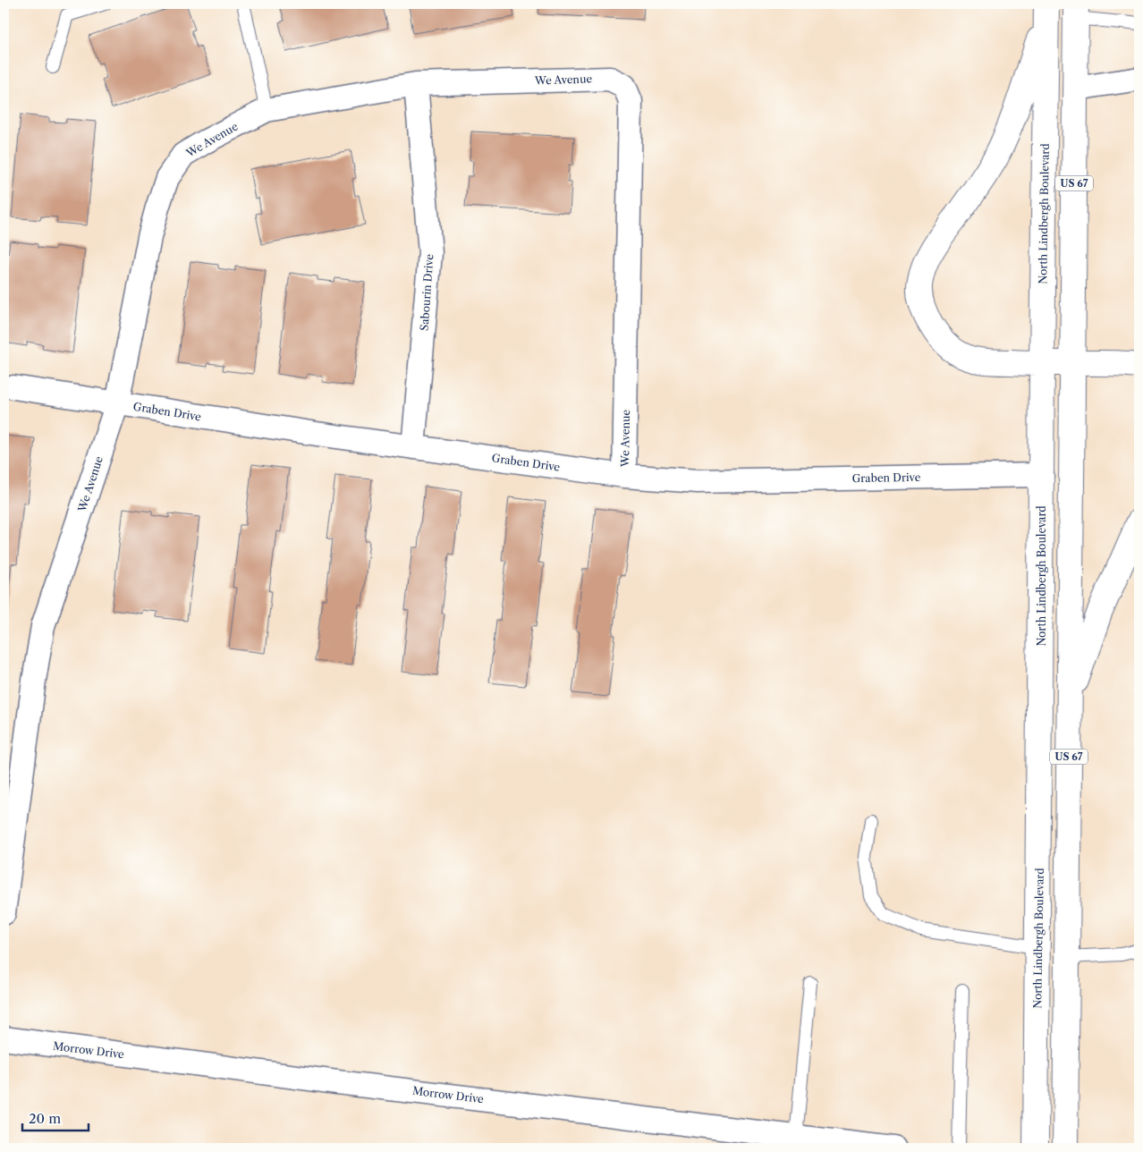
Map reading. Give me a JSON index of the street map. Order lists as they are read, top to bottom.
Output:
{
  "streets": {
    "highway": ["US 67", "North Lindbergh Boulevard"],
    "street": [
      "We Avenue",
      "Sabourin Drive",
      "Graben Drive",
      "Morrow Drive"
    ]
  },
  "crossings": [
    ["We Avenue", "Sabourin Drive"],
    ["We Avenue", "Graben Drive"],
    ["North Lindbergh Boulevard", "Graben Drive"],
    ["Sabourin Drive", "Graben Drive"]
  ],
  "scale_bar": "20 m"
}
